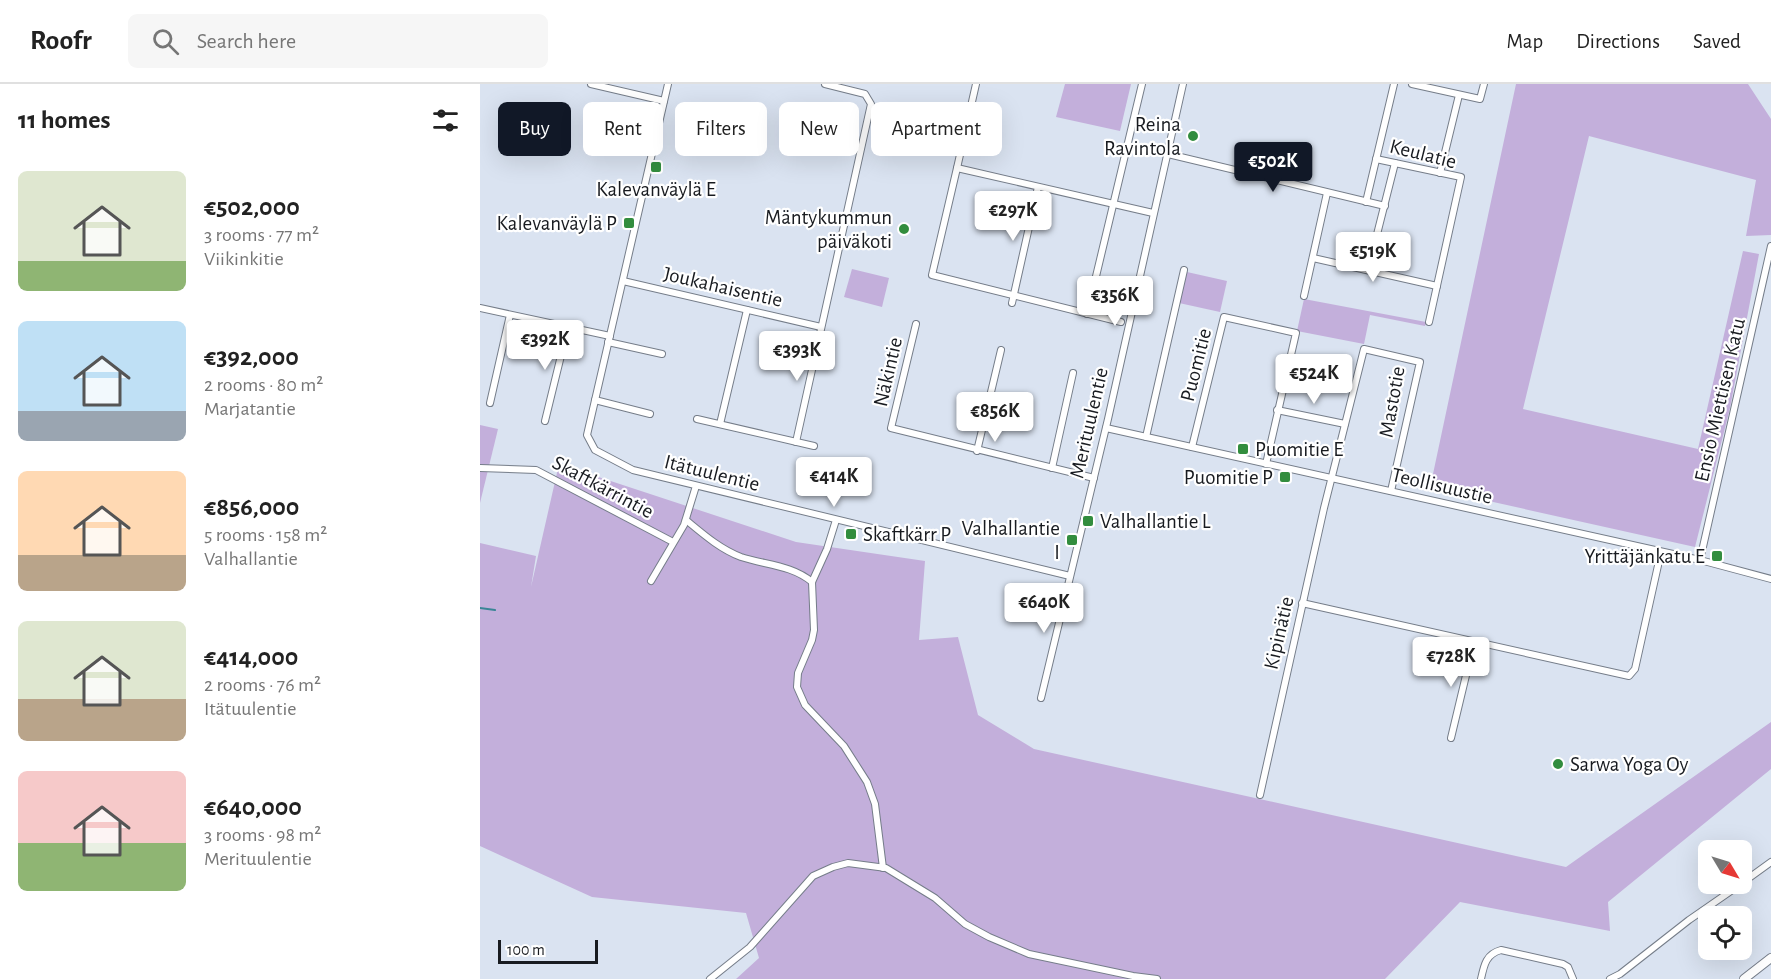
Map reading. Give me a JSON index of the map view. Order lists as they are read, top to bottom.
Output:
{
  "streets": {
    "street": [
      "Keulatie",
      "Joukahaisentie",
      "Puomitie",
      "Näkintie",
      "Ensio Miettisen Katu",
      "Mastotie",
      "Merituulentie",
      "Itätuulentie",
      "Teollisuustie",
      "Skaftkärrintie",
      "Kipinätie"
    ]
  },
  "crossings": [
    ["Puomitie", "Teollisuustie"],
    ["Ensio Miettisen Katu", "Teollisuustie"],
    ["Mastotie", "Teollisuustie"],
    ["Mastotie", "Kipinätie"],
    ["Merituulentie", "Itätuulentie"],
    ["Merituulentie", "Teollisuustie"],
    ["Teollisuustie", "Kipinätie"]
  ],
  "places": {
    "other": ["Reina Ravintola", "Mäntykummun päiväkoti", "Sarwa Yoga Oy"],
    "transit": [
      "Kalevanväylä E",
      "Kalevanväylä P",
      "Puomitie E",
      "Puomitie P",
      "Valhallantie L",
      "Skaftkärr P",
      "Valhallantie I",
      "Yrittäjänkatu E"
    ]
  },
  "scale_bar": "100 m",
  "north": "bottom right",
  "page": {
    "header": "Roofr",
    "search": "Search here",
    "nav": ["Map", "Directions", "Saved"],
    "heading": "11 homes",
    "chip": [
      "Buy",
      "Rent",
      "Filters",
      "New",
      "Apartment"
    ],
    "price": [
      "€502K",
      "€297K",
      "€519K",
      "€356K",
      "€392K",
      "€393K",
      "€524K",
      "€856K",
      "€414K",
      "€640K",
      "€728K"
    ],
    "list": [
      {
        "name": "€502,000",
        "note": "3 rooms · 77 m² · Viikinkitie"
      },
      {
        "name": "€392,000",
        "note": "2 rooms · 80 m² · Marjatantie"
      },
      {
        "name": "€856,000",
        "note": "5 rooms · 158 m² · Valhallantie"
      },
      {
        "name": "€414,000",
        "note": "2 rooms · 76 m² · Itätuulentie"
      },
      {
        "name": "€640,000",
        "note": "3 rooms · 98 m² · Merituulentie"
      }
    ],
    "scale": "100 m"
  }
}
